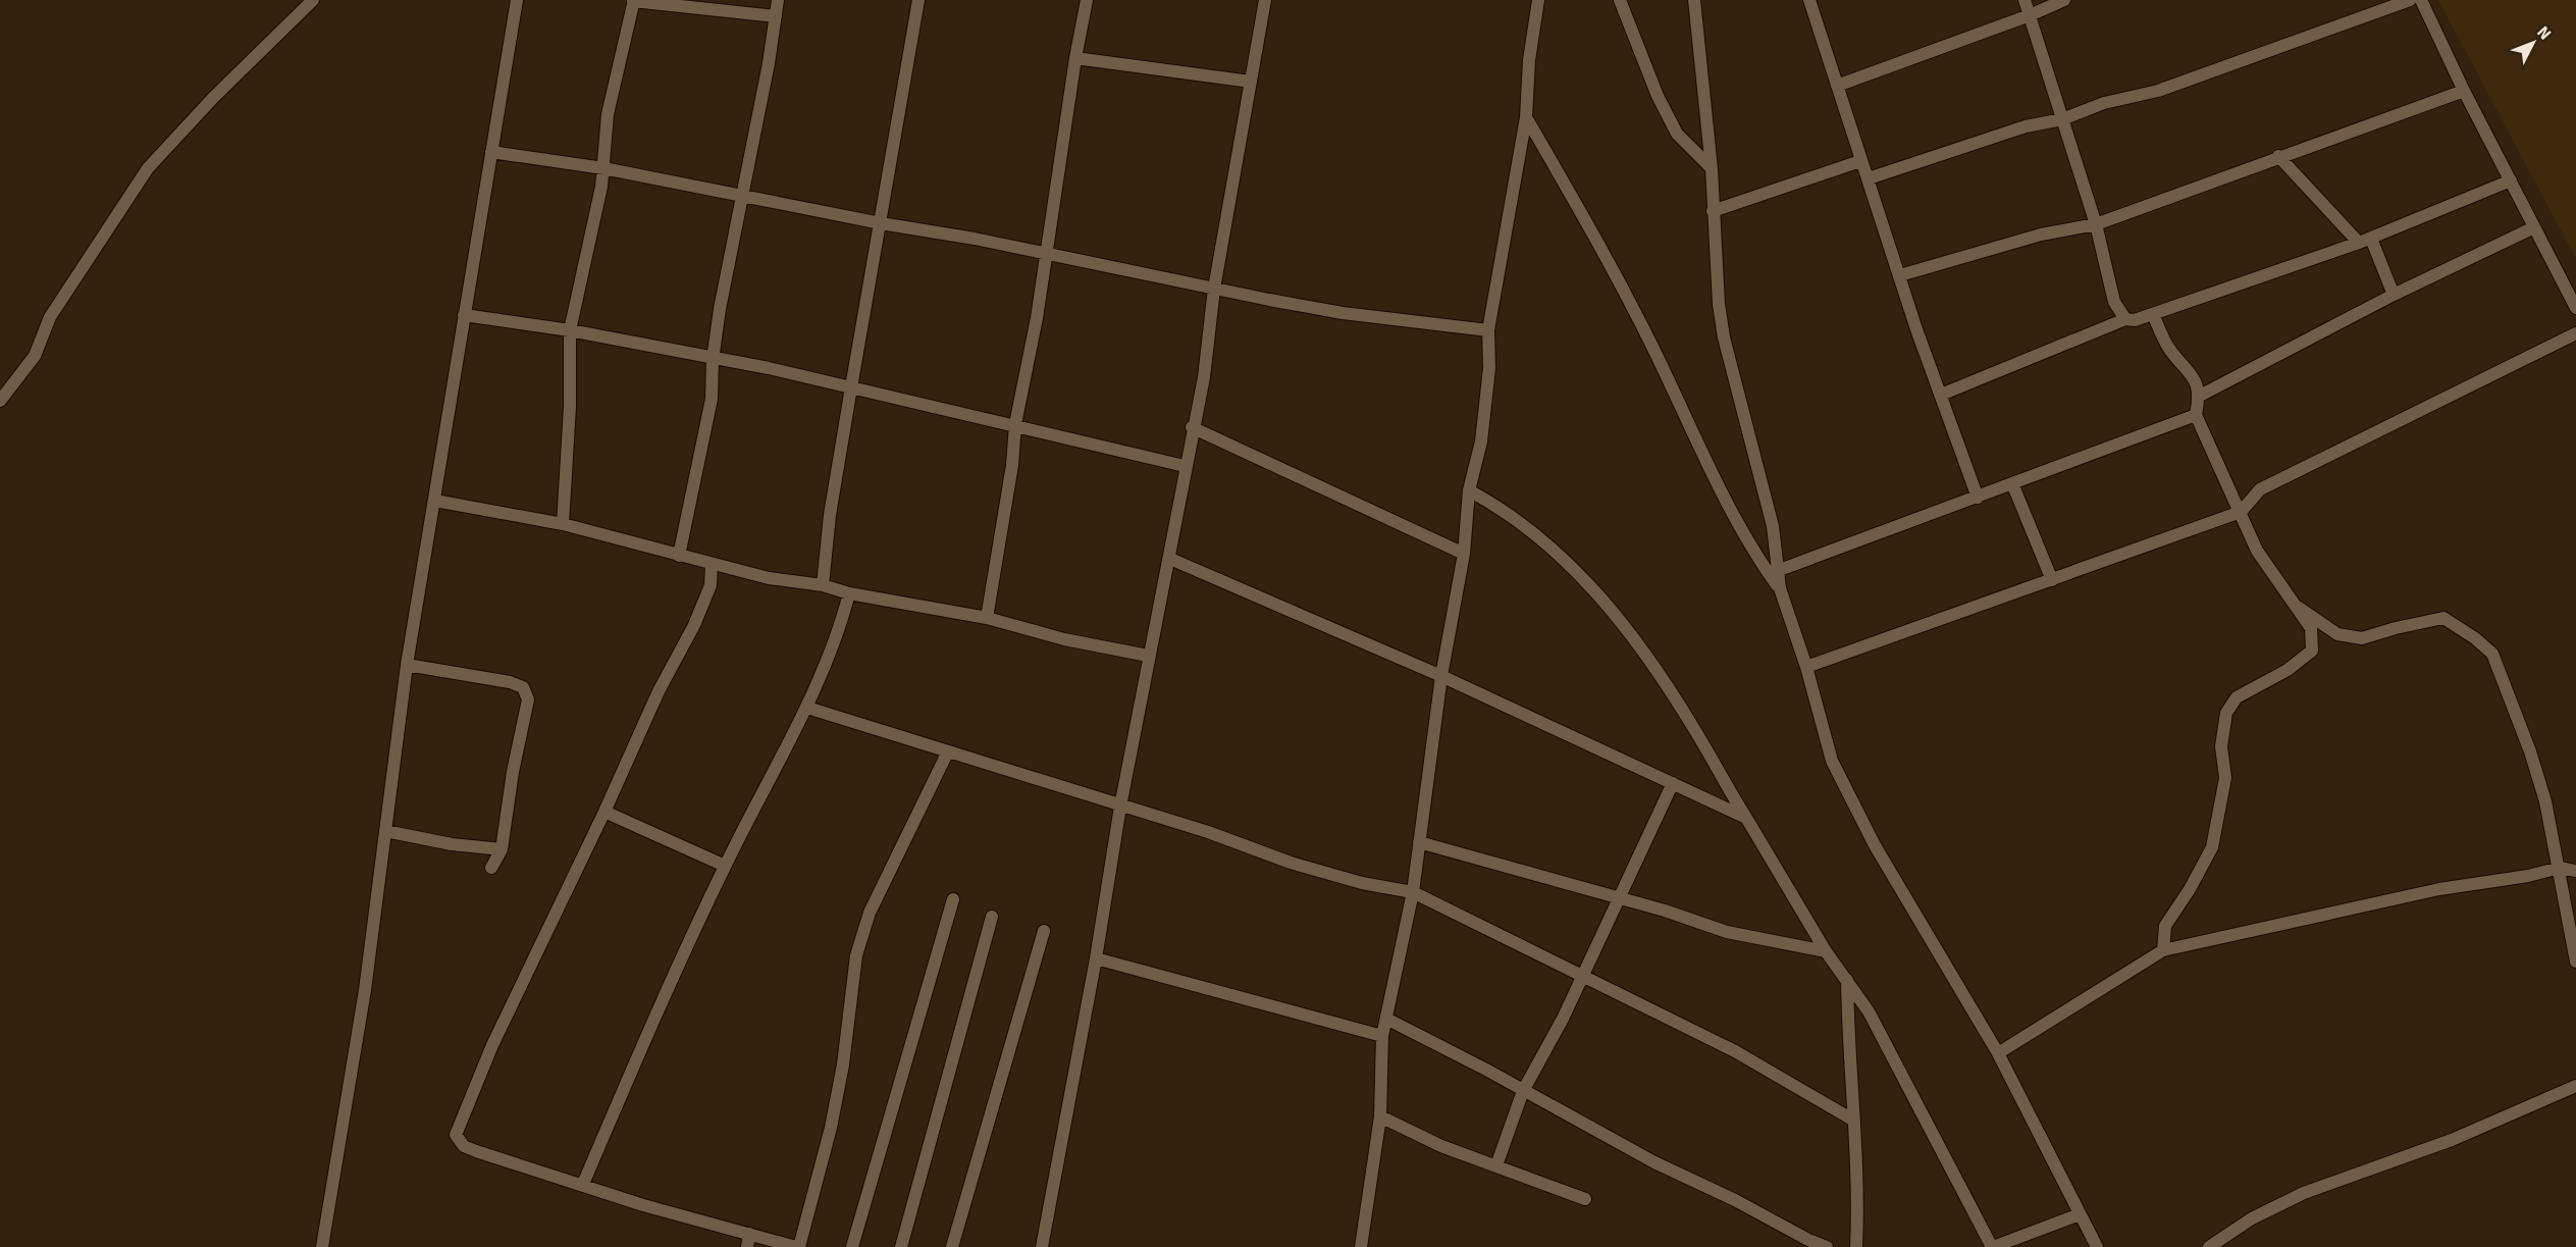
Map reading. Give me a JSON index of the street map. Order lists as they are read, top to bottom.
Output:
{
  "north": "top right"
}
